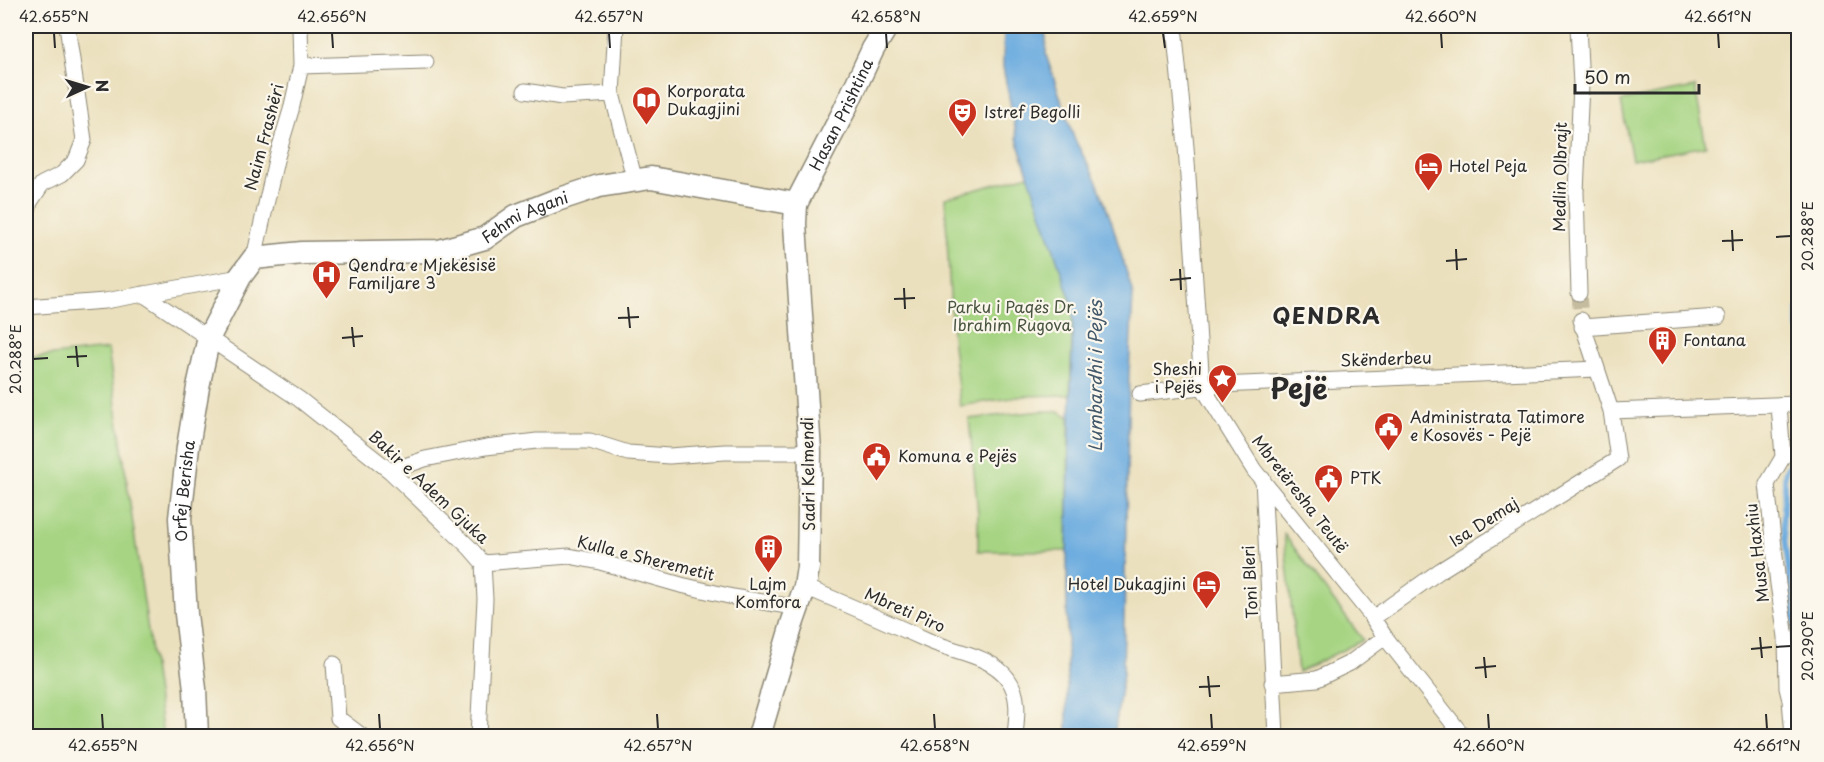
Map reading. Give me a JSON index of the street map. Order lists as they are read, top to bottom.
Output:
{
  "streets": {
    "street": [
      "Hasan Prishtina",
      "Naim Frashëri",
      "Medlin Olbrajt",
      "Fehmi Agani",
      "Skënderbeu",
      "Sadri Kelmendi",
      "Bakir e Adem Gjuka",
      "Orfej Berisha",
      "Mbretëresha Teutë",
      "Isa Demaj",
      "Musa Haxhiu",
      "Kulla e Sheremetit",
      "Toni Bleri",
      "Mbreti Piro"
    ]
  },
  "crossings": [
    ["Hasan Prishtina", "Fehmi Agani"],
    ["Hasan Prishtina", "Sadri Kelmendi"],
    ["Naim Frashëri", "Fehmi Agani"],
    ["Naim Frashëri", "Orfej Berisha"],
    ["Fehmi Agani", "Sadri Kelmendi"],
    ["Fehmi Agani", "Orfej Berisha"],
    ["Skënderbeu", "Mbretëresha Teutë"],
    ["Sadri Kelmendi", "Kulla e Sheremetit"],
    ["Sadri Kelmendi", "Mbreti Piro"],
    ["Bakir e Adem Gjuka", "Orfej Berisha"],
    ["Bakir e Adem Gjuka", "Kulla e Sheremetit"],
    ["Mbretëresha Teutë", "Isa Demaj"],
    ["Mbretëresha Teutë", "Toni Bleri"],
    ["Kulla e Sheremetit", "Mbreti Piro"]
  ],
  "districts": ["QENDRA", "Pejë"],
  "water": ["Lumbardhi i Pejës"],
  "parks": ["Parku i Paqës Dr. Ibrahim Rugova"],
  "places": {
    "library": ["Korporata Dukagjini"],
    "theatre": ["Istref Begolli"],
    "hotel": ["Hotel Peja", "Hotel Dukagjini"],
    "hospital": ["Qendra e Mjekësisë Familjare 3"],
    "building": ["Fontana", "Lajm Komfora"],
    "place": ["Sheshi i Pejës"],
    "public building": ["Administrata Tatimore e Kosovës - Pejë", "Komuna e Pejës", "PTK"]
  },
  "scale_bar": "50 m",
  "north": "right",
  "coordinates": [
    "42.655°N",
    "42.656°N",
    "42.657°N",
    "42.658°N",
    "42.659°N",
    "42.660°N",
    "42.661°N",
    "20.288°E",
    "20.290°E"
  ]
}
